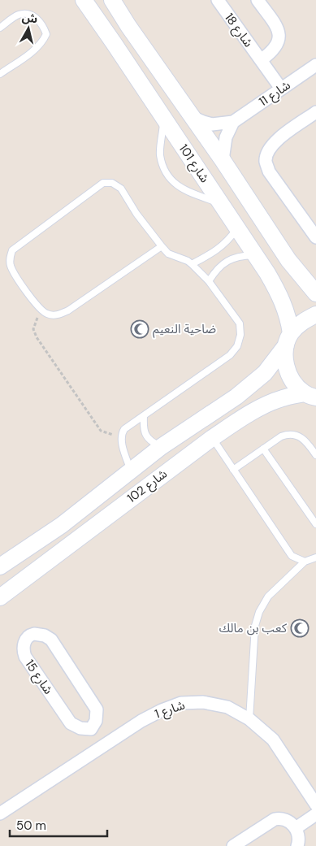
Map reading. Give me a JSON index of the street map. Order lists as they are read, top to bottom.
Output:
{
  "streets": {
    "street": [
      "شارع 18",
      "شارع 11",
      "شارع 101",
      "شارع 102",
      "شارع 15",
      "شارع 1"
    ]
  },
  "crossings": [
    ["شارع 18", "شارع 11"],
    ["شارع 101", "شارع 102"]
  ],
  "places": {
    "mosque": ["ضاحية النعيم", "كعب بن مالك"]
  },
  "scale_bar": "50 m",
  "north": "top"
}
